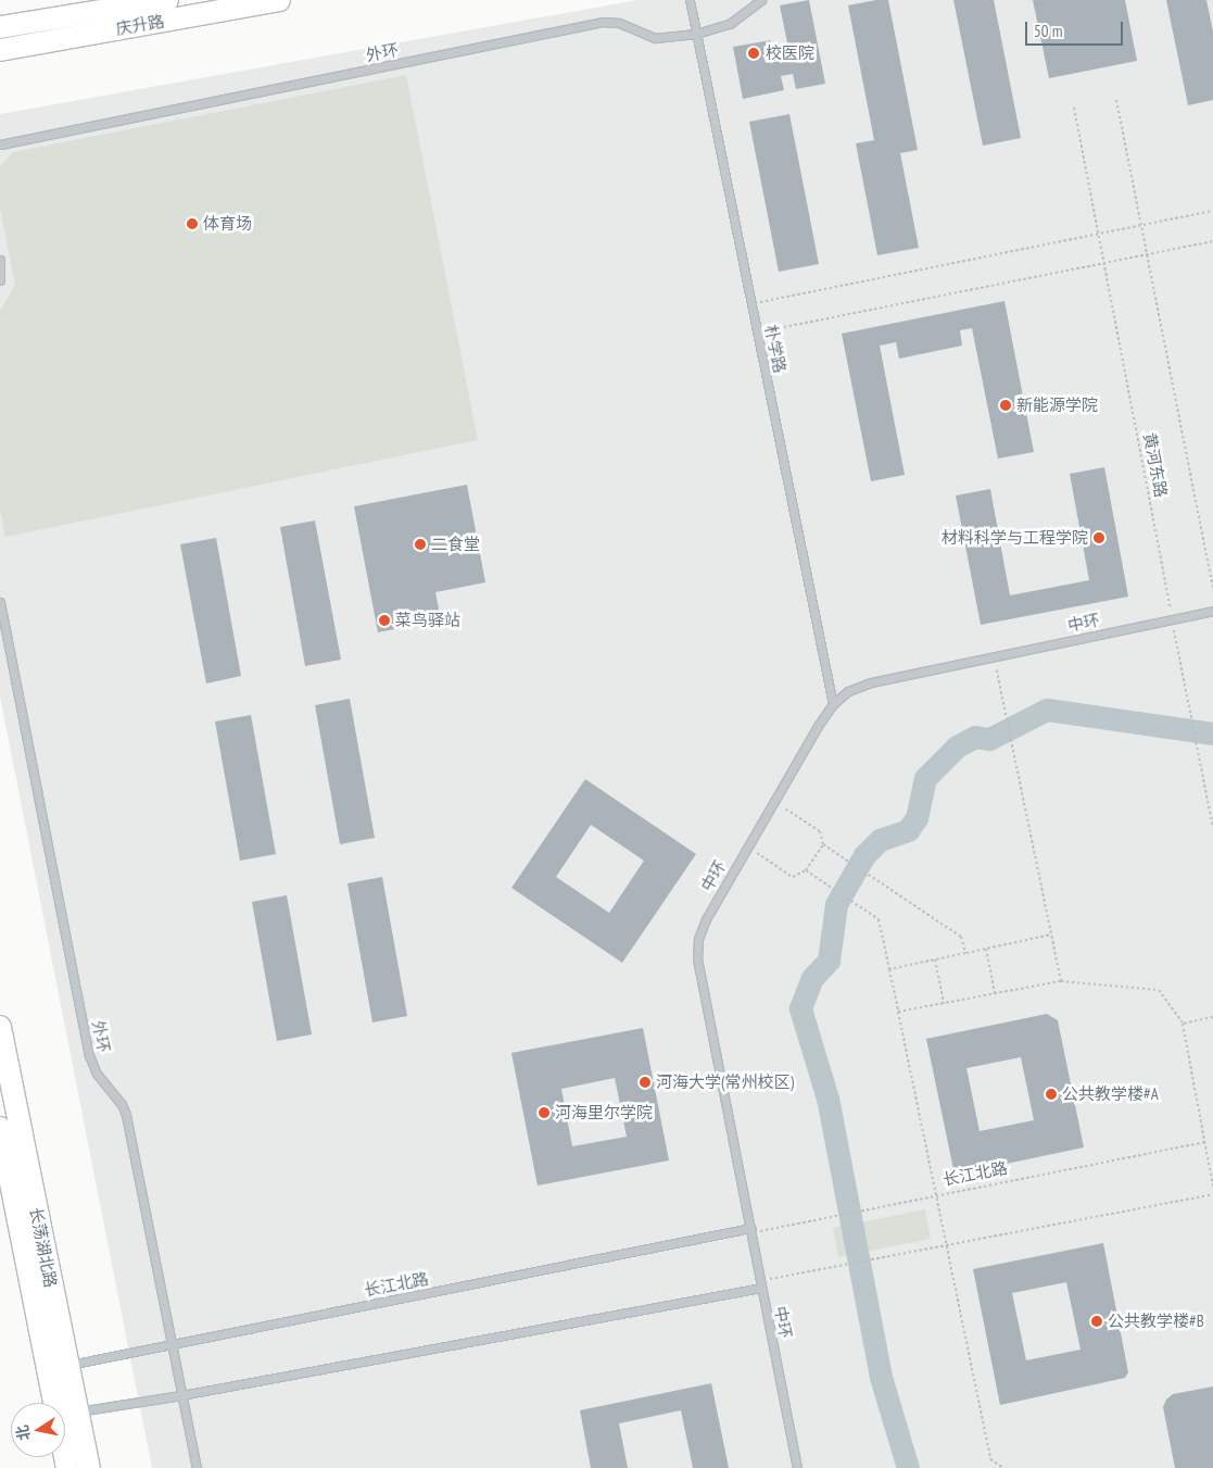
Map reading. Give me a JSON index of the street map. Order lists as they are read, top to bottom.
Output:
{
  "streets": {
    "main road": ["庆升路", "长荡湖北路"],
    "lane": [
      "外环",
      "朴学路",
      "中环",
      "长江北路"
    ],
    "path": ["黄河东路"]
  },
  "crossings": [
    ["外环", "朴学路"],
    ["外环", "长江北路"],
    ["朴学路", "中环"],
    ["黄河东路", "中环"],
    ["中环", "长江北路"],
    ["长江北路", "长荡湖北路"]
  ],
  "places": [
    "校医院",
    "体育场",
    "新能源学院",
    "材料科学与工程学院",
    "二食堂",
    "菜鸟驿站",
    "河海大学(常州校区)",
    "公共教学楼#A",
    "河海里尔学院",
    "公共教学楼#B"
  ],
  "scale_bar": "50 m",
  "north": "left"
}
